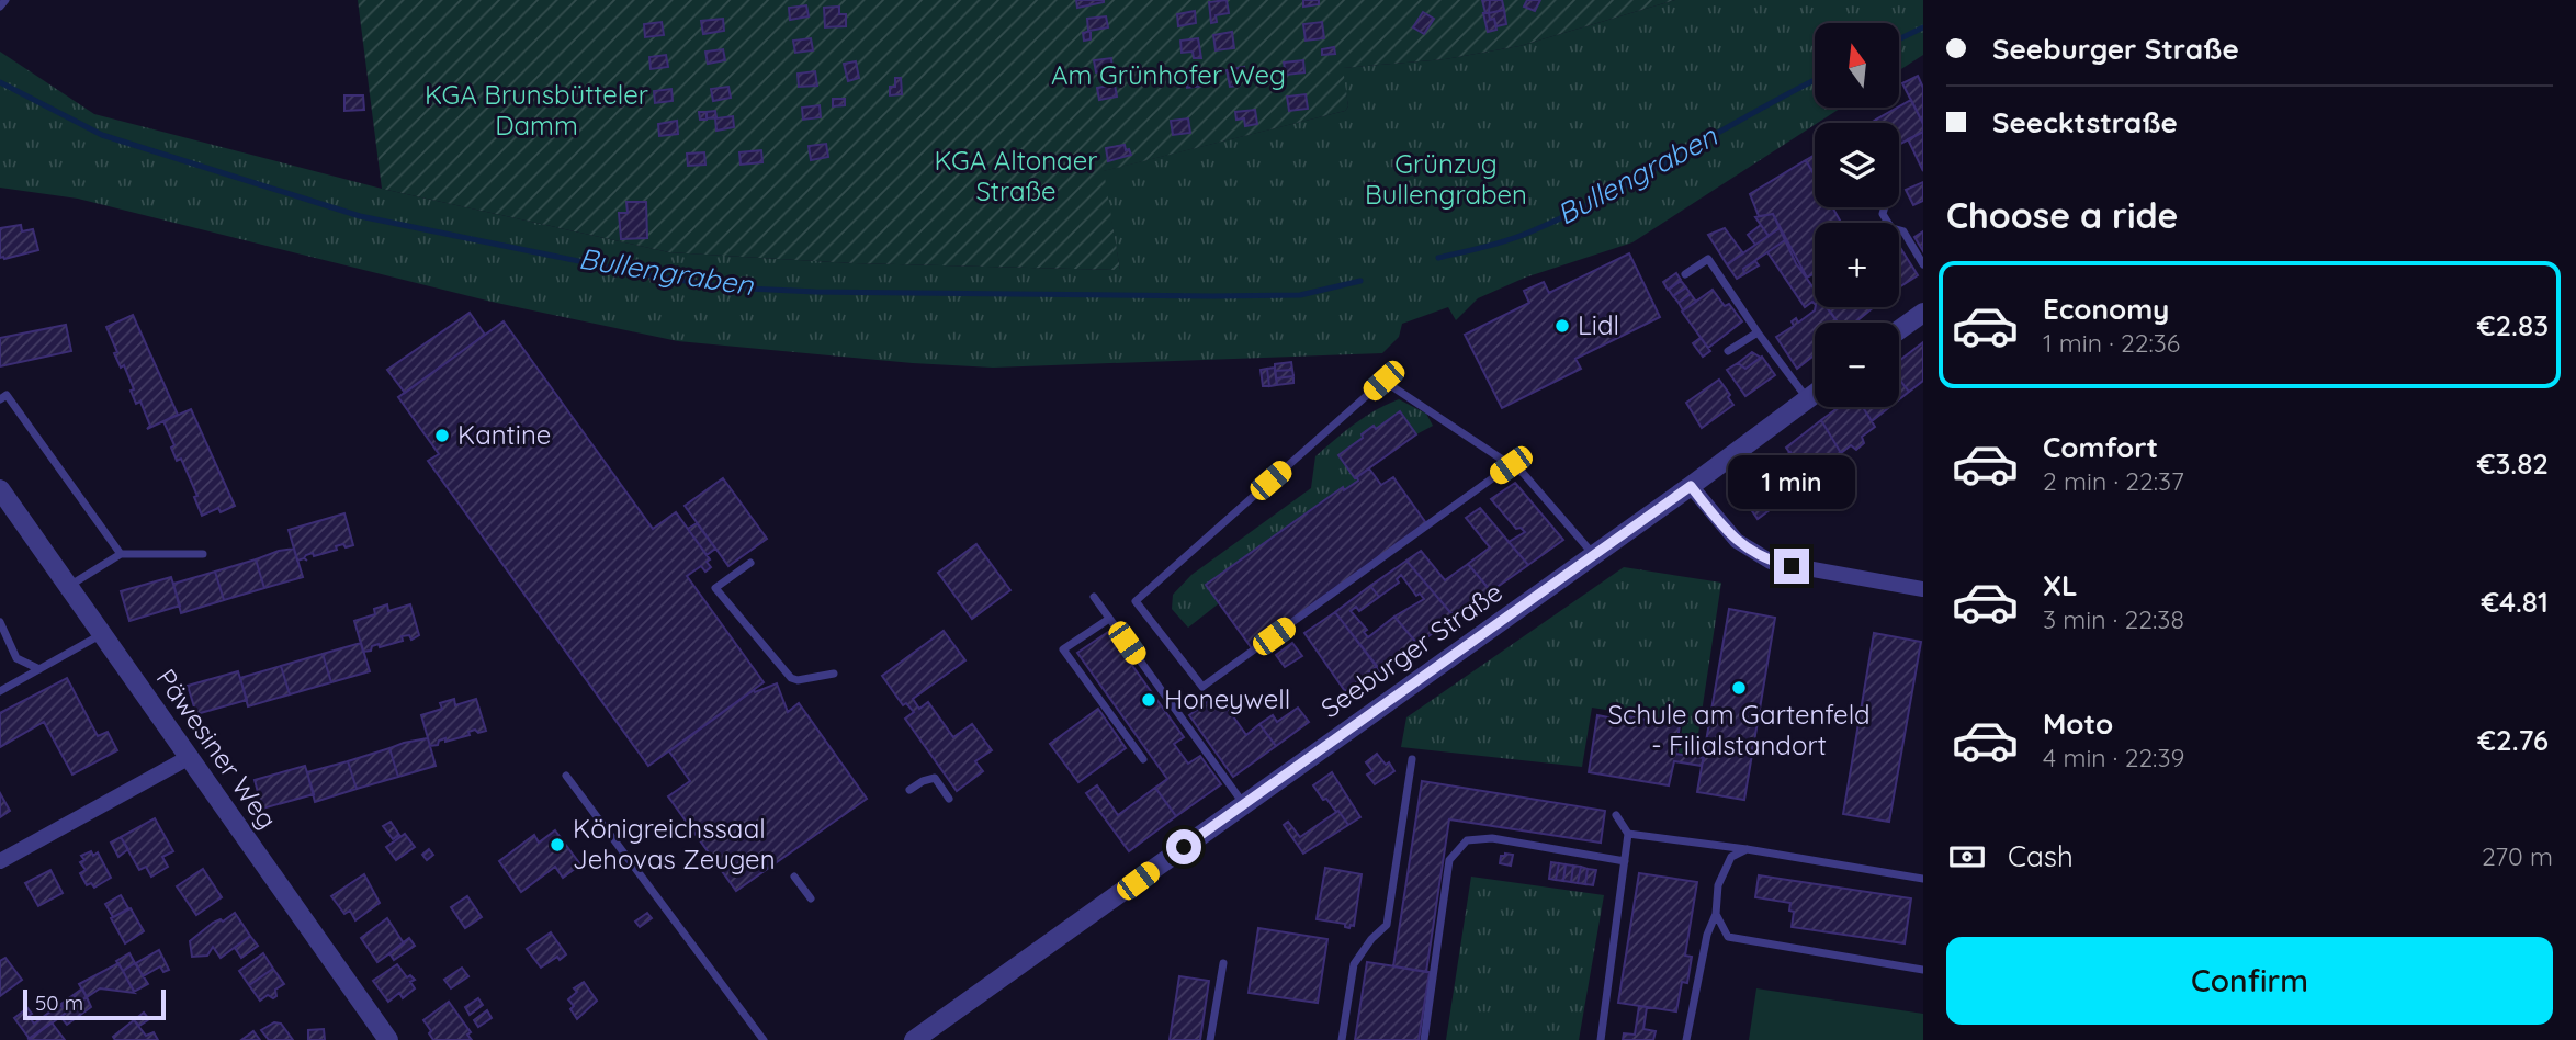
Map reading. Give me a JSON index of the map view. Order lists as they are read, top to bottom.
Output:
{
  "streets": {
    "street": ["Seeburger Straße", "Päwesiner Weg"]
  },
  "water": ["Bullengraben"],
  "parks": [
    "Am Grünhofer Weg",
    "KGA Brunsbütteler Damm",
    "KGA Altonaer Straße",
    "Grünzug Bullengraben"
  ],
  "places": [
    "Lidl",
    "Kantine",
    "Schule am Gartenfeld - Filialstandort",
    "Honeywell",
    "Königreichssaal Jehovas Zeugen"
  ],
  "scale_bar": "50 m",
  "north": "top",
  "page": {
    "banner": ["Seeburger Straße", "Seecktstraße"],
    "map_buttons": ["+", "−"],
    "heading": "Choose a ride",
    "list": [
      {
        "name": "Economy",
        "note": "1 min · 22:36",
        "value": "€2.83"
      },
      {
        "name": "Comfort",
        "note": "2 min · 22:37",
        "value": "€3.82"
      },
      {
        "name": "XL",
        "note": "3 min · 22:38",
        "value": "€4.81"
      },
      {
        "name": "Moto",
        "note": "4 min · 22:39",
        "value": "€2.76"
      }
    ],
    "bubble": "1 min",
    "pay": ["Cash", "270 m"],
    "buttons": "Confirm",
    "scale": "50 m"
  }
}
